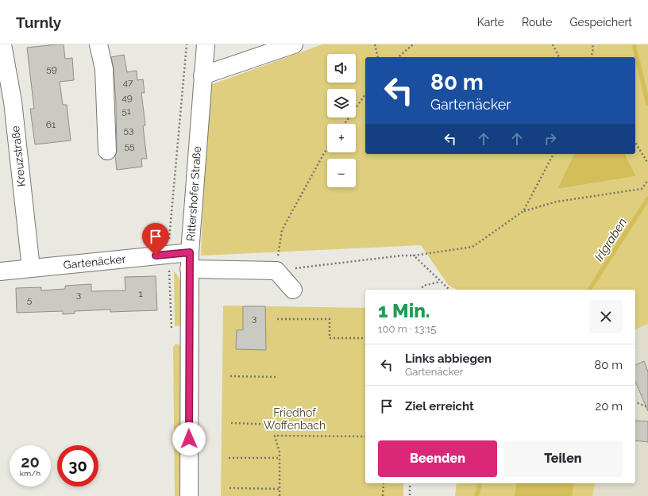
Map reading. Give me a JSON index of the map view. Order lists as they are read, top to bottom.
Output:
{
  "streets": {
    "street": ["Kreuzstraße", "Rittershofer Straße", "Gartenäcker"]
  },
  "crossings": [
    ["Kreuzstraße", "Gartenäcker"],
    ["Rittershofer Straße", "Gartenäcker"]
  ],
  "water": ["Irlgraben"],
  "parks": ["Friedhof Woffenbach"],
  "house_numbers": [
    "59",
    "47",
    "49",
    "51",
    "61",
    "53",
    "55",
    "1",
    "3",
    "5",
    "3"
  ],
  "page": {
    "header": "Turnly",
    "nav": ["Karte", "Route", "Gespeichert"],
    "map_buttons": ["+", "−"],
    "turn": ["80 m", "Gartenäcker"],
    "heading": ["1 Min.", "100 m · 13:15"],
    "list": [
      {
        "name": "Links abbiegen",
        "note": "Gartenäcker",
        "value": "80 m"
      },
      {
        "name": "Ziel erreicht",
        "value": "20 m"
      }
    ],
    "buttons": ["Beenden", "Teilen"],
    "speed": "20 km/h",
    "limit": "30"
  }
}
